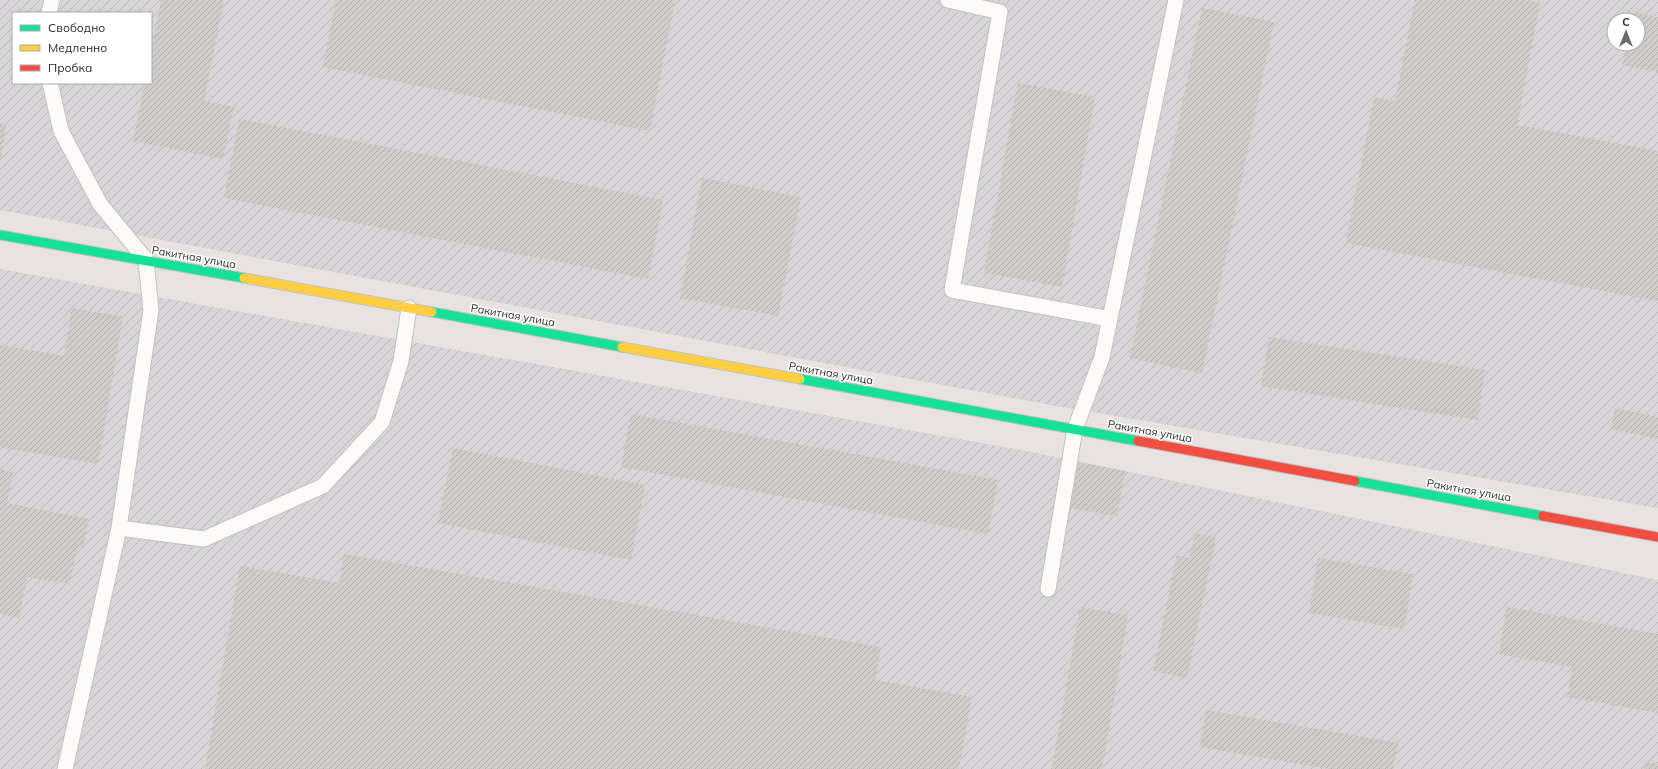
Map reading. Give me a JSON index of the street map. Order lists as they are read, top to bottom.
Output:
{
  "streets": {
    "street": ["Ракитная улица"]
  },
  "legend": ["Свободно", "Медленно", "Пробка"],
  "north": "top"
}
